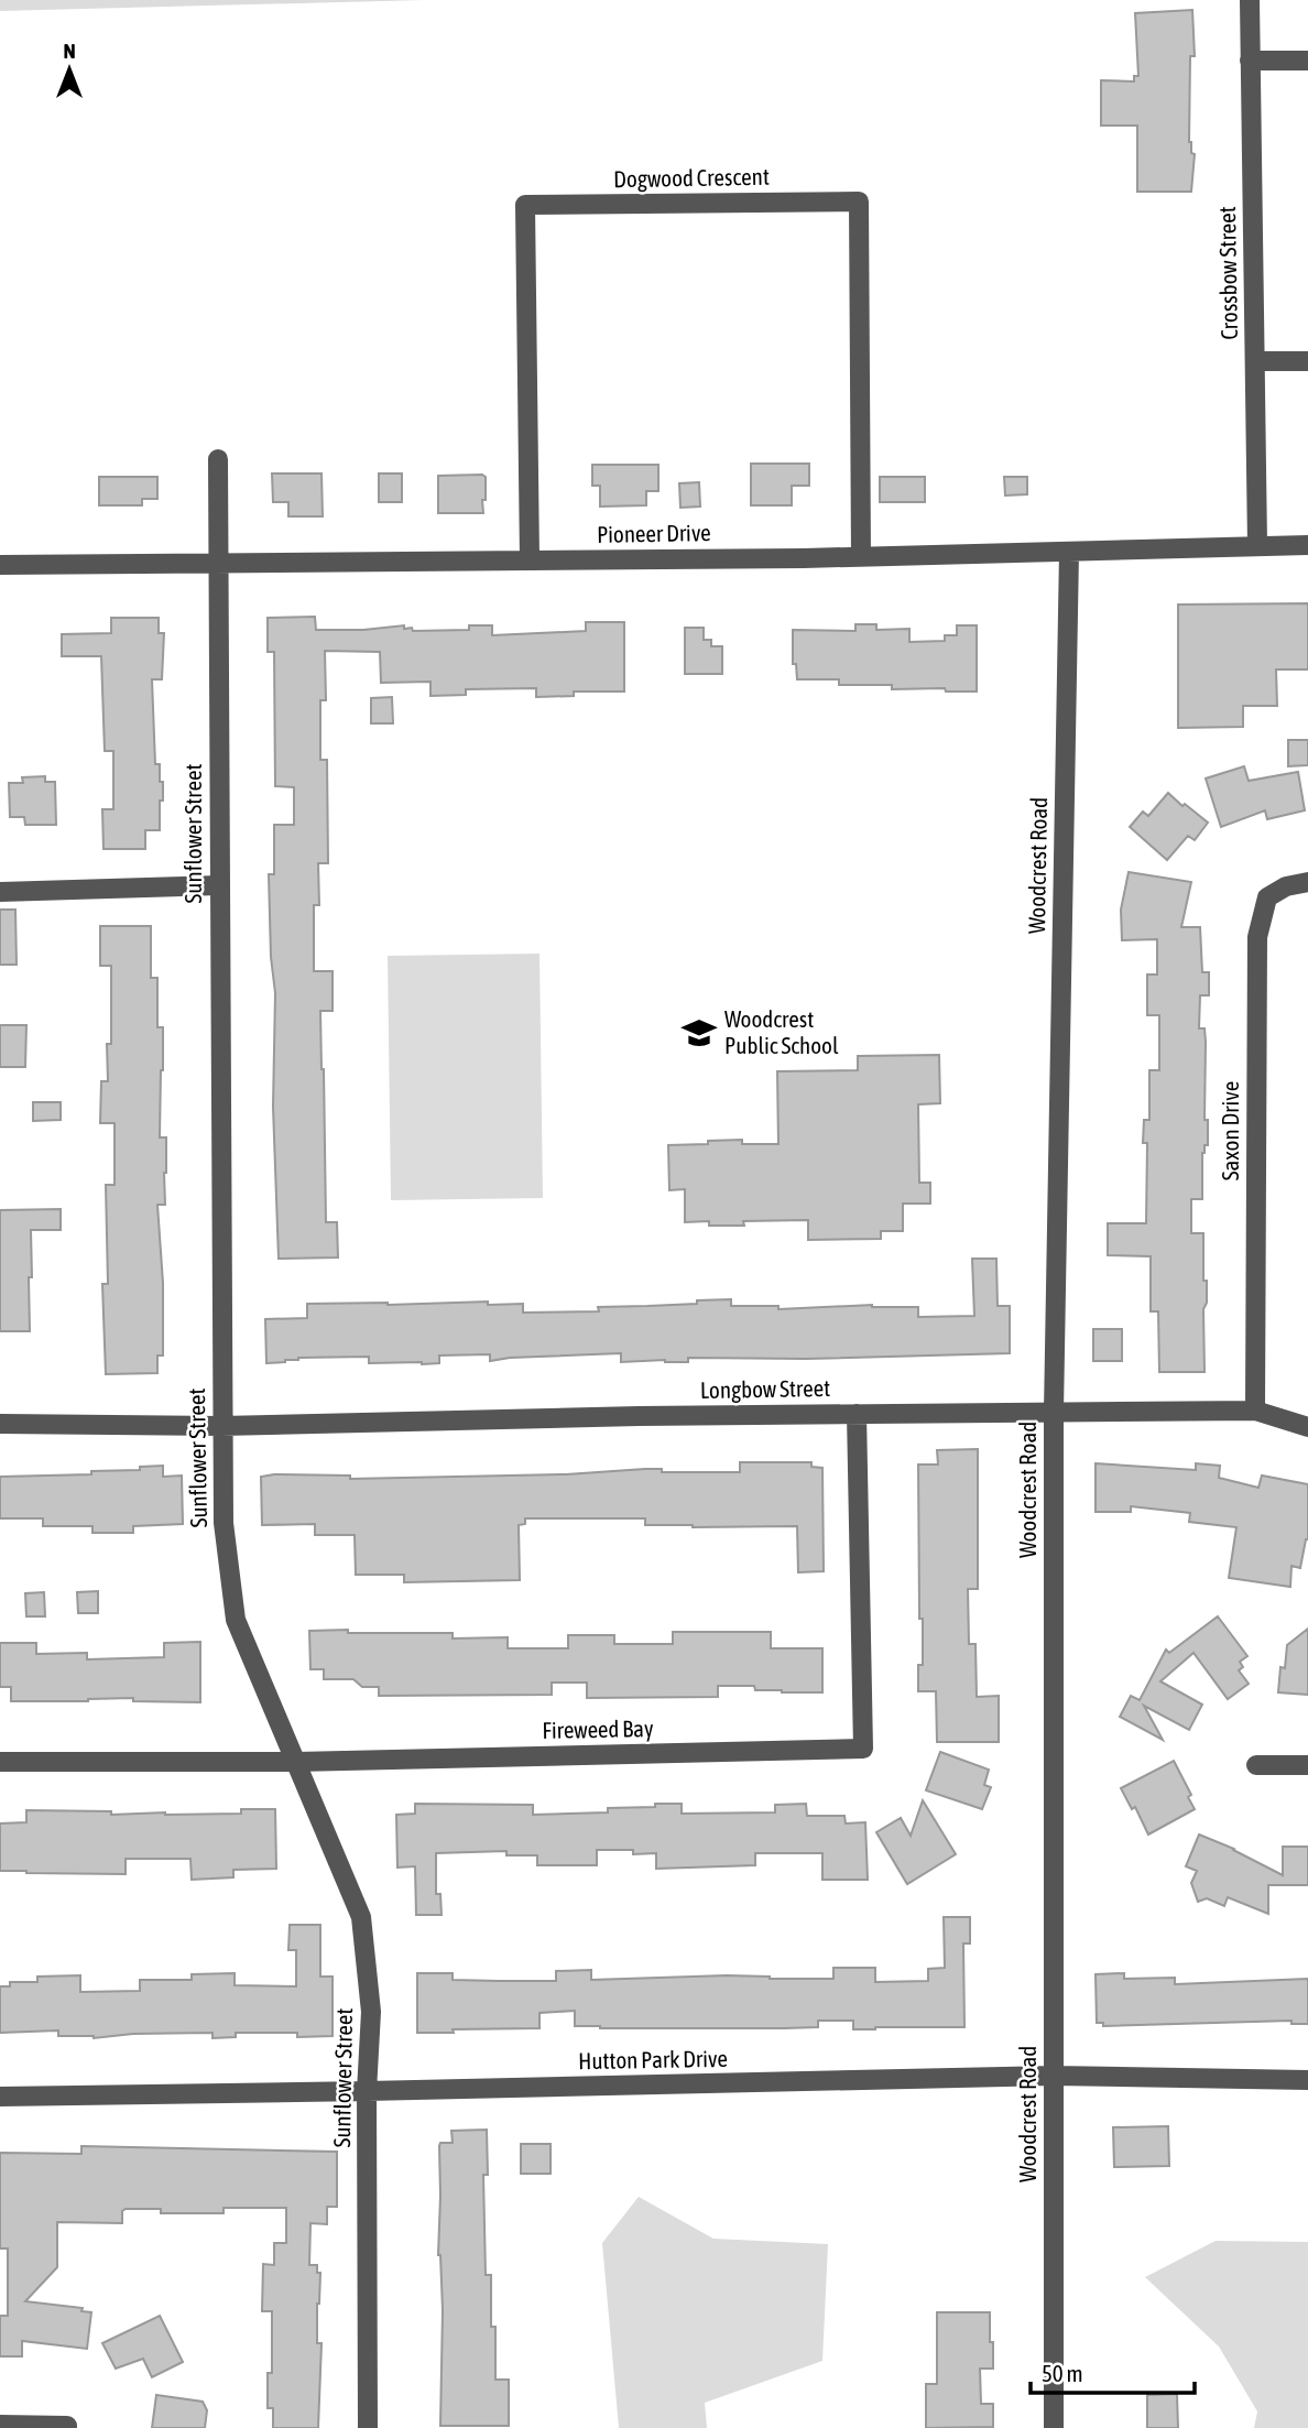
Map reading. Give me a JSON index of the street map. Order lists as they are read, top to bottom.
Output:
{
  "streets": {
    "street": [
      "Dogwood Crescent",
      "Crossbow Street",
      "Pioneer Drive",
      "Sunflower Street",
      "Woodcrest Road",
      "Saxon Drive",
      "Longbow Street",
      "Fireweed Bay",
      "Hutton Park Drive"
    ]
  },
  "crossings": [
    ["Dogwood Crescent", "Pioneer Drive"],
    ["Crossbow Street", "Pioneer Drive"],
    ["Pioneer Drive", "Sunflower Street"],
    ["Pioneer Drive", "Woodcrest Road"],
    ["Sunflower Street", "Longbow Street"],
    ["Sunflower Street", "Fireweed Bay"],
    ["Sunflower Street", "Hutton Park Drive"],
    ["Woodcrest Road", "Longbow Street"],
    ["Woodcrest Road", "Hutton Park Drive"],
    ["Saxon Drive", "Longbow Street"],
    ["Longbow Street", "Fireweed Bay"]
  ],
  "places": {
    "school or university": ["Woodcrest Public School"]
  },
  "scale_bar": "50 m",
  "north": "top"
}
